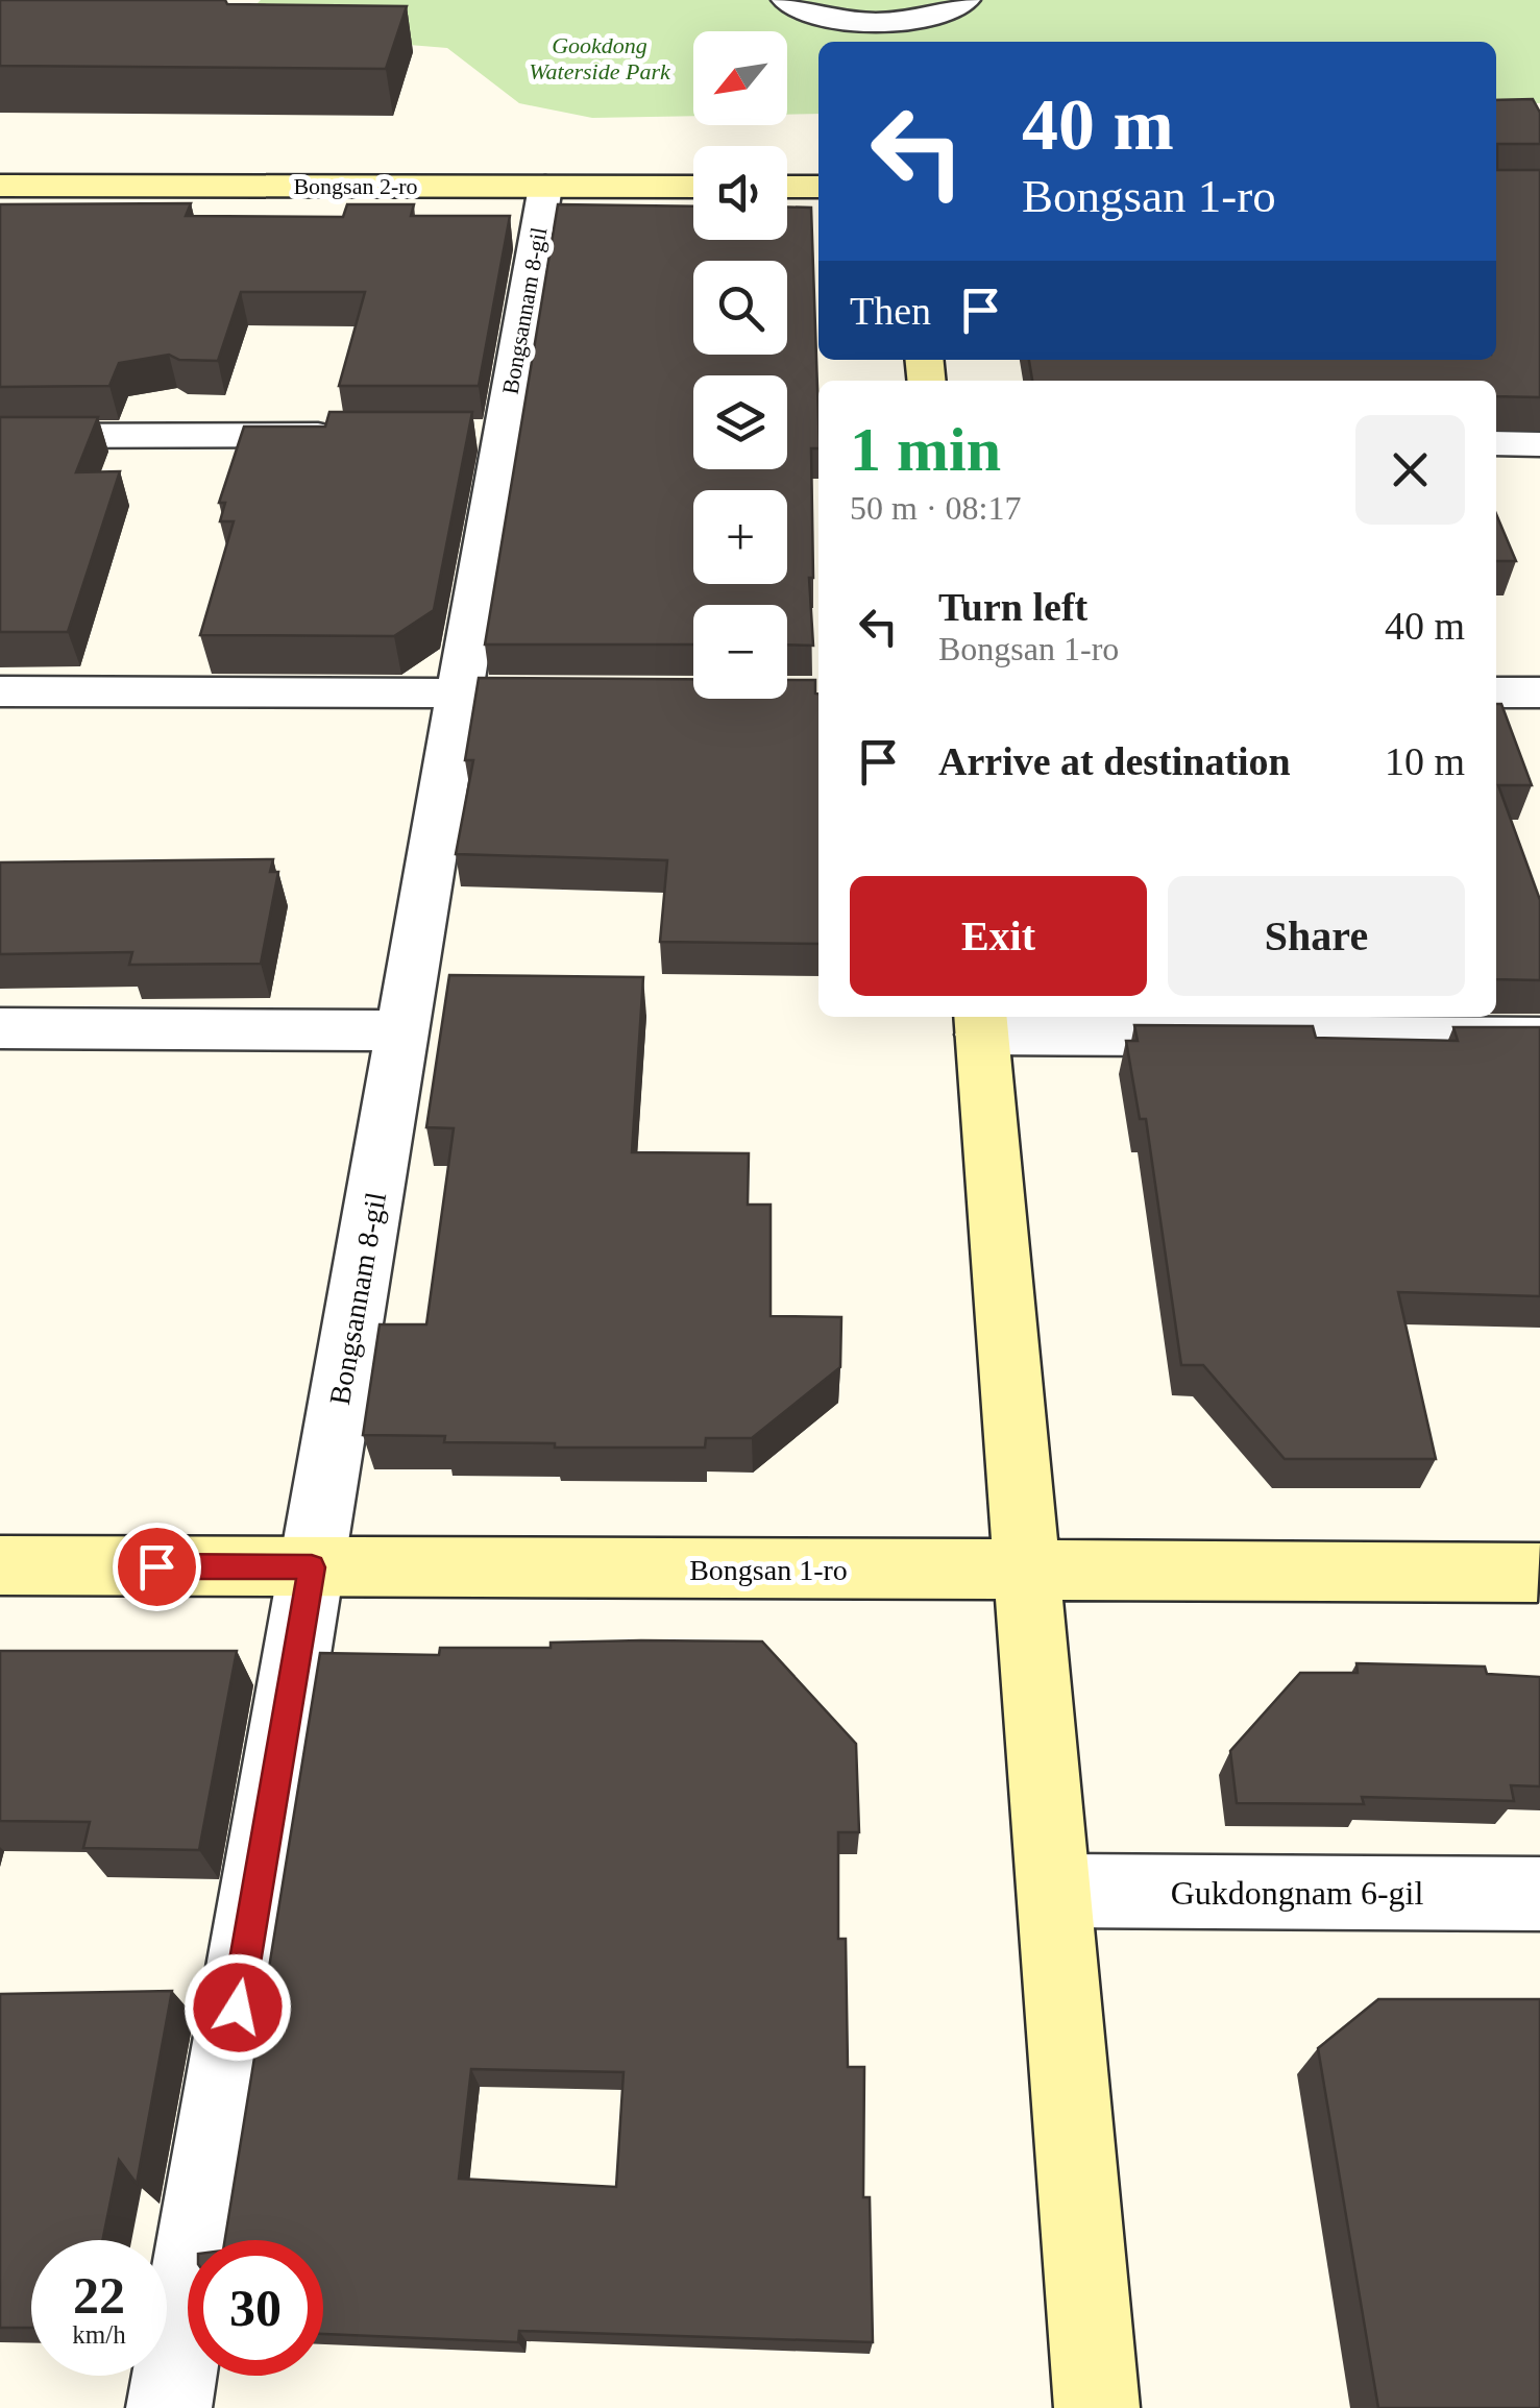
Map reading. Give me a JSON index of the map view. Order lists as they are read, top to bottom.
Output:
{
  "streets": {
    "street": [
      "Bongsan 2-ro",
      "Bongsannam 8-gil",
      "Bongsan 1-ro",
      "Gukdongnam 6-gil"
    ]
  },
  "crossings": [
    ["Bongsan 2-ro", "Bongsannam 8-gil"],
    ["Bongsannam 8-gil", "Bongsan 1-ro"]
  ],
  "parks": ["Gookdong Waterside Park"],
  "north": "bottom left",
  "page": {
    "map_buttons": ["+", "−"],
    "turn": ["40 m", "Bongsan 1-ro"],
    "then": "Then",
    "heading": ["1 min", "50 m · 08:17"],
    "list": [
      {
        "name": "Turn left",
        "note": "Bongsan 1-ro",
        "value": "40 m"
      },
      {
        "name": "Arrive at destination",
        "value": "10 m"
      }
    ],
    "buttons": ["Exit", "Share"],
    "speed": "22 km/h",
    "limit": "30"
  }
}
